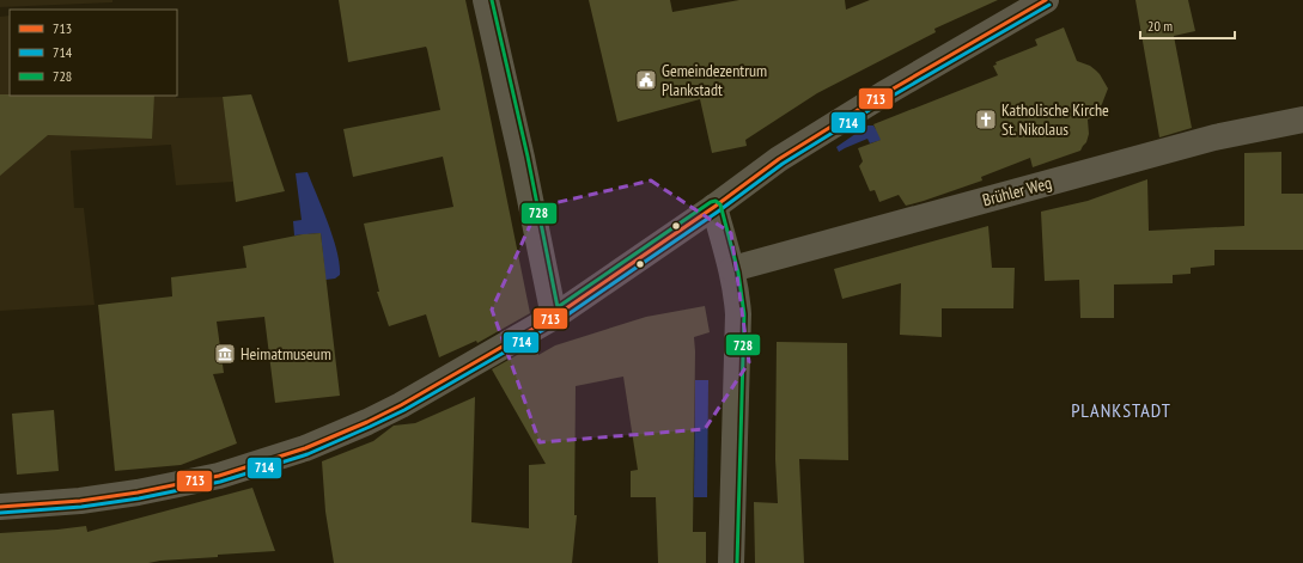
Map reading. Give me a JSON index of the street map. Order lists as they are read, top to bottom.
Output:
{
  "streets": {
    "street": ["Brühler Weg"]
  },
  "districts": ["PLANKSTADT"],
  "places": {
    "public building": ["Gemeindezentrum Plankstadt"],
    "church": ["Katholische Kirche St. Nikolaus"],
    "museum": ["Heimatmuseum"]
  },
  "lines": ["transit line 713", "transit line 728", "transit line 714"],
  "legend": ["713", "714", "728"],
  "scale_bar": "20 m"
}
